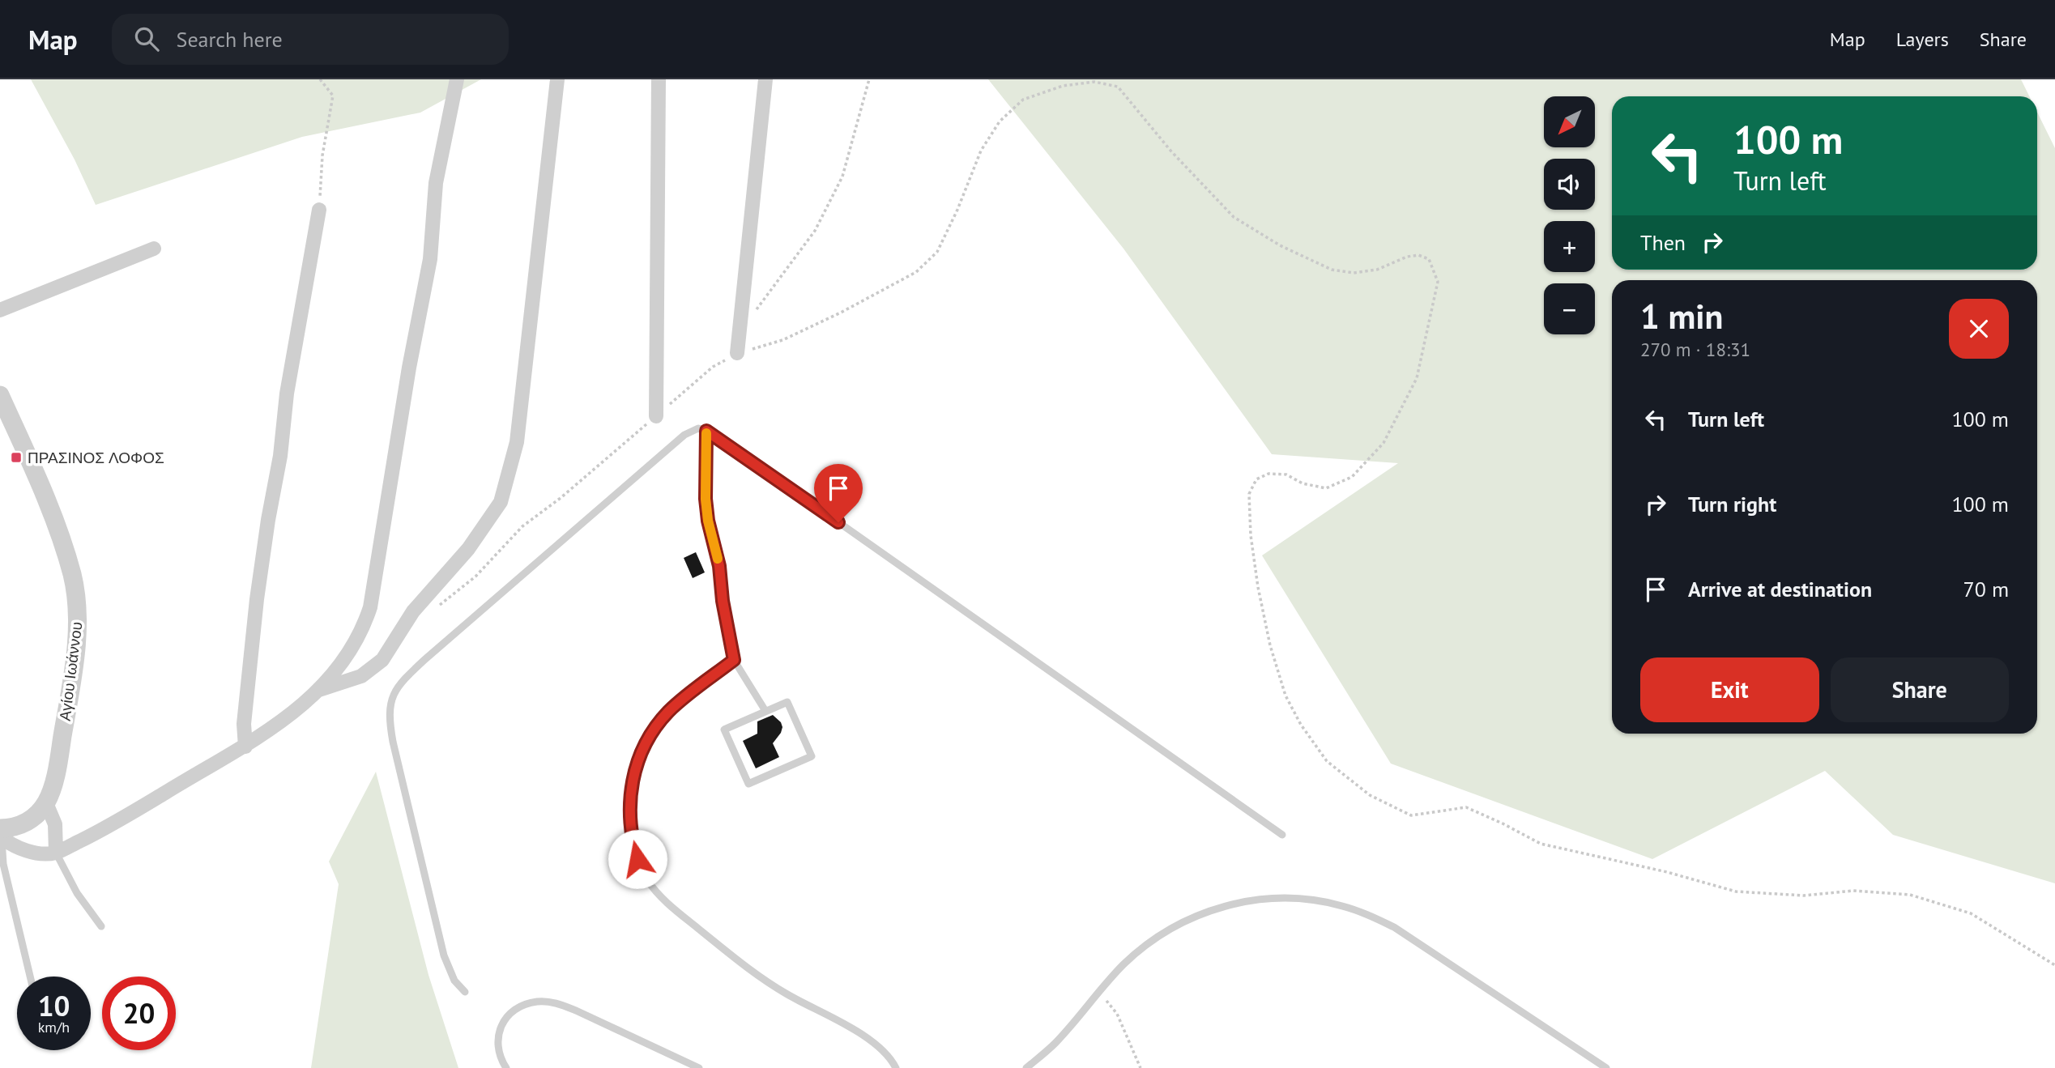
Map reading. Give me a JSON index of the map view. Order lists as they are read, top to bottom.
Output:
{
  "streets": {
    "street": ["Αγίου Ιωάννου"]
  },
  "places": {
    "transit": ["ΠΡΑΣΙΝΟΣ ΛΟΦΟΣ"]
  },
  "north": "bottom left",
  "page": {
    "header": "Map",
    "search": "Search here",
    "nav": ["Map", "Layers", "Share"],
    "map_buttons": ["+", "−"],
    "turn": ["100 m", "Turn left"],
    "then": "Then",
    "heading": ["1 min", "270 m · 18:31"],
    "list": [
      {
        "name": "Turn left",
        "value": "100 m"
      },
      {
        "name": "Turn right",
        "value": "100 m"
      },
      {
        "name": "Arrive at destination",
        "value": "70 m"
      }
    ],
    "buttons": ["Exit", "Share"],
    "speed": "10 km/h",
    "limit": "20"
  }
}
